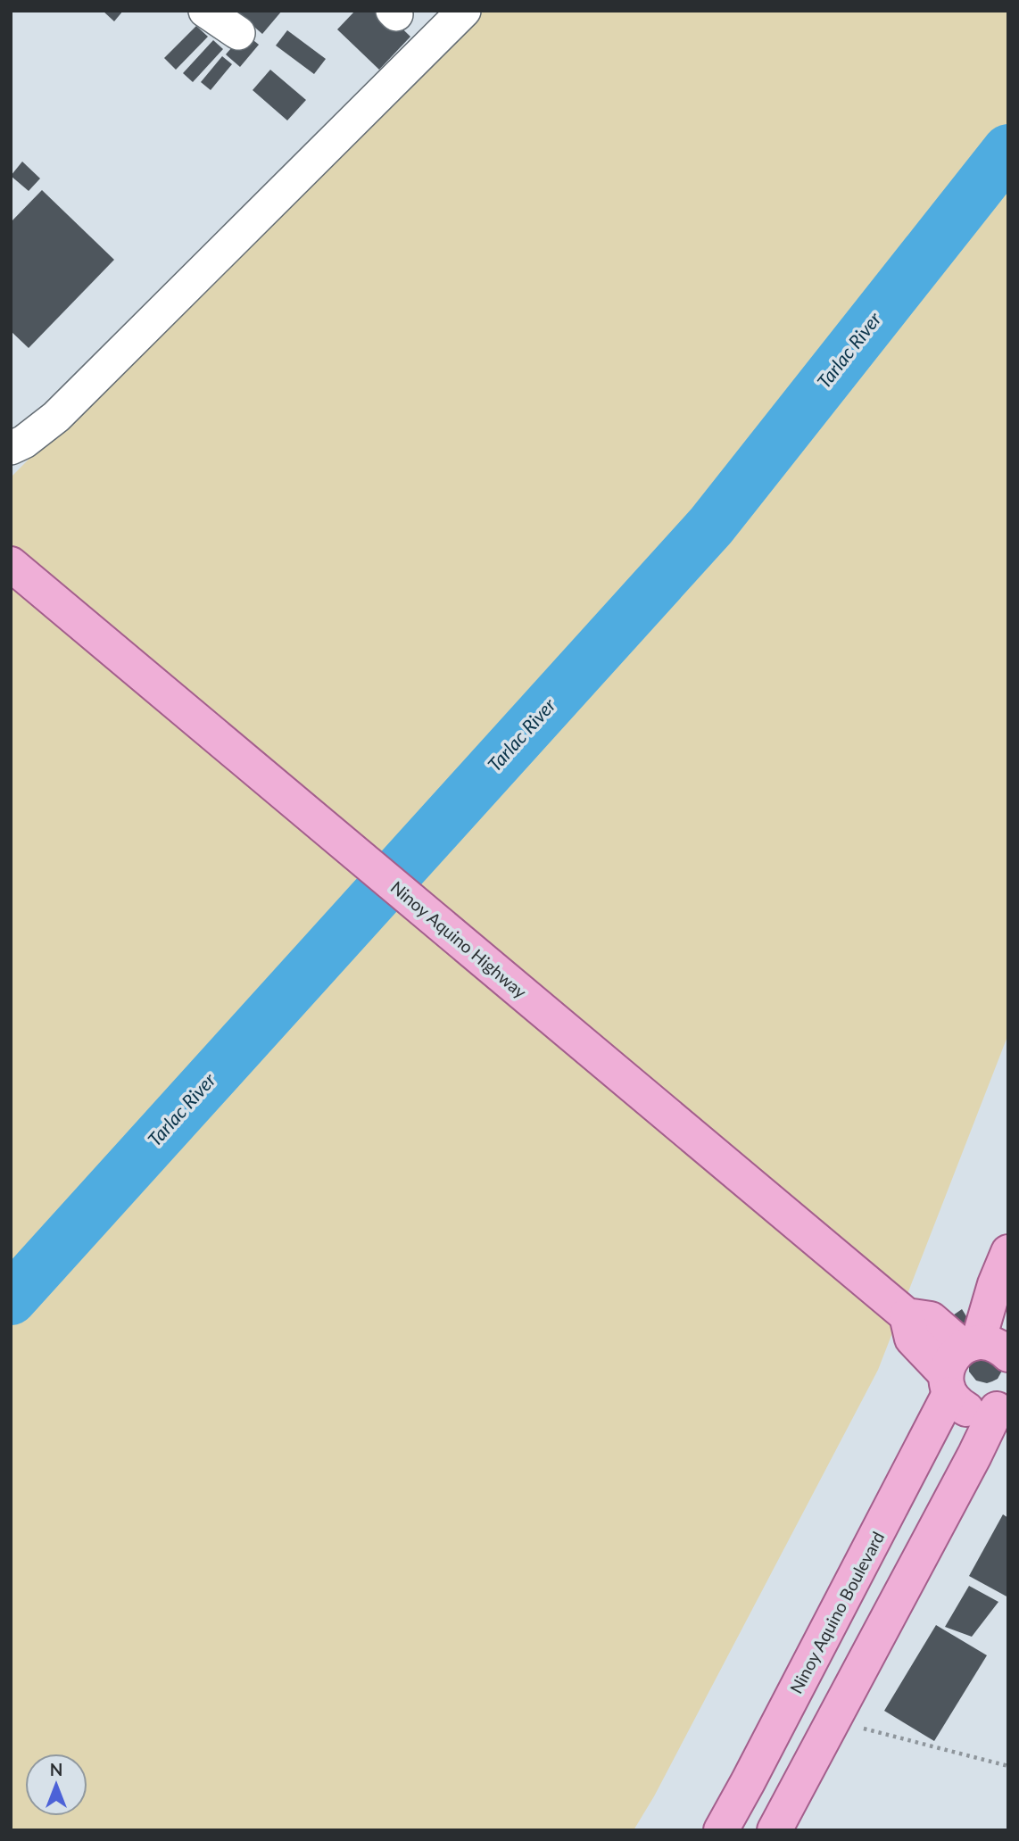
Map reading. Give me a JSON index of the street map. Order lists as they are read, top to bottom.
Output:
{
  "streets": {
    "main road": ["Ninoy Aquino Highway", "Ninoy Aquino Boulevard"]
  },
  "crossings": [
    ["Ninoy Aquino Highway", "Ninoy Aquino Boulevard"]
  ],
  "water": ["Tarlac River"],
  "north": "top"
}
